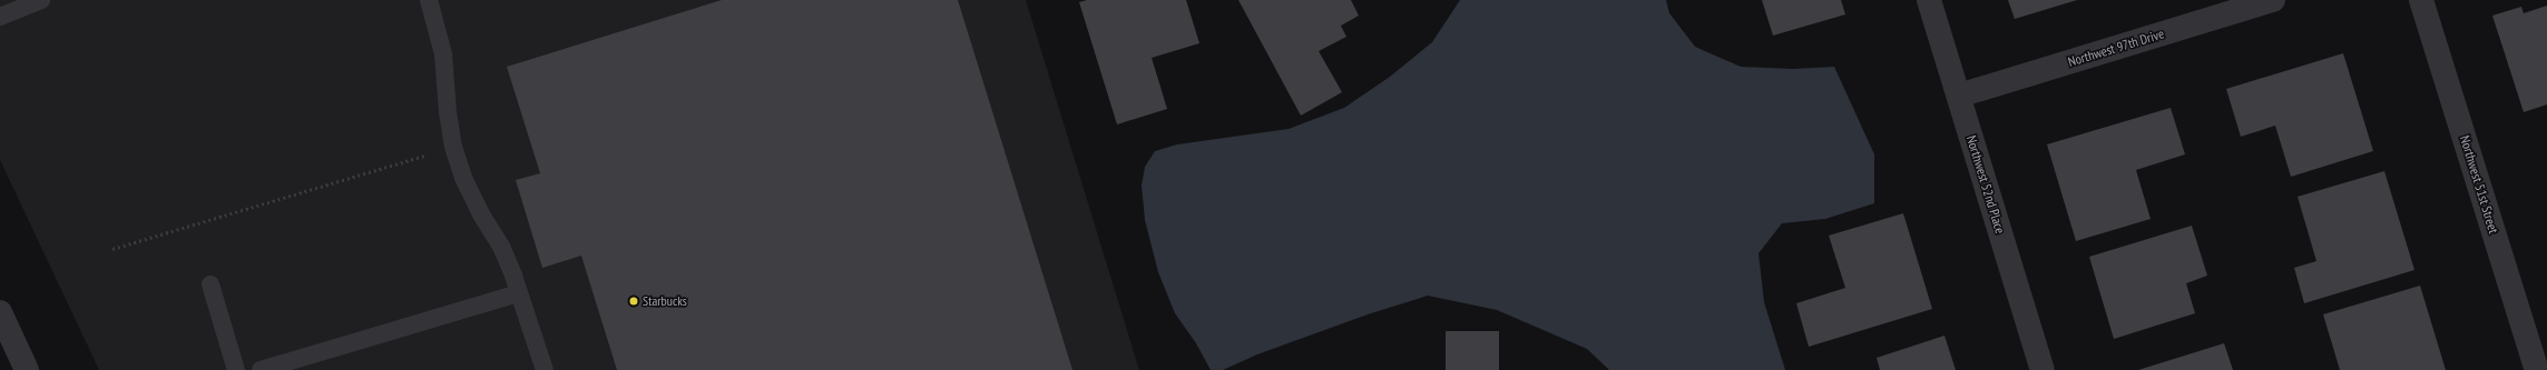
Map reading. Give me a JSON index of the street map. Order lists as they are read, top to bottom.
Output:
{
  "streets": {
    "street": ["Northwest 97th Drive", "Northwest 52nd Place", "Northwest 51st Street"]
  },
  "crossings": [
    ["Northwest 97th Drive", "Northwest 52nd Place"]
  ],
  "places": ["Starbucks"]
}
